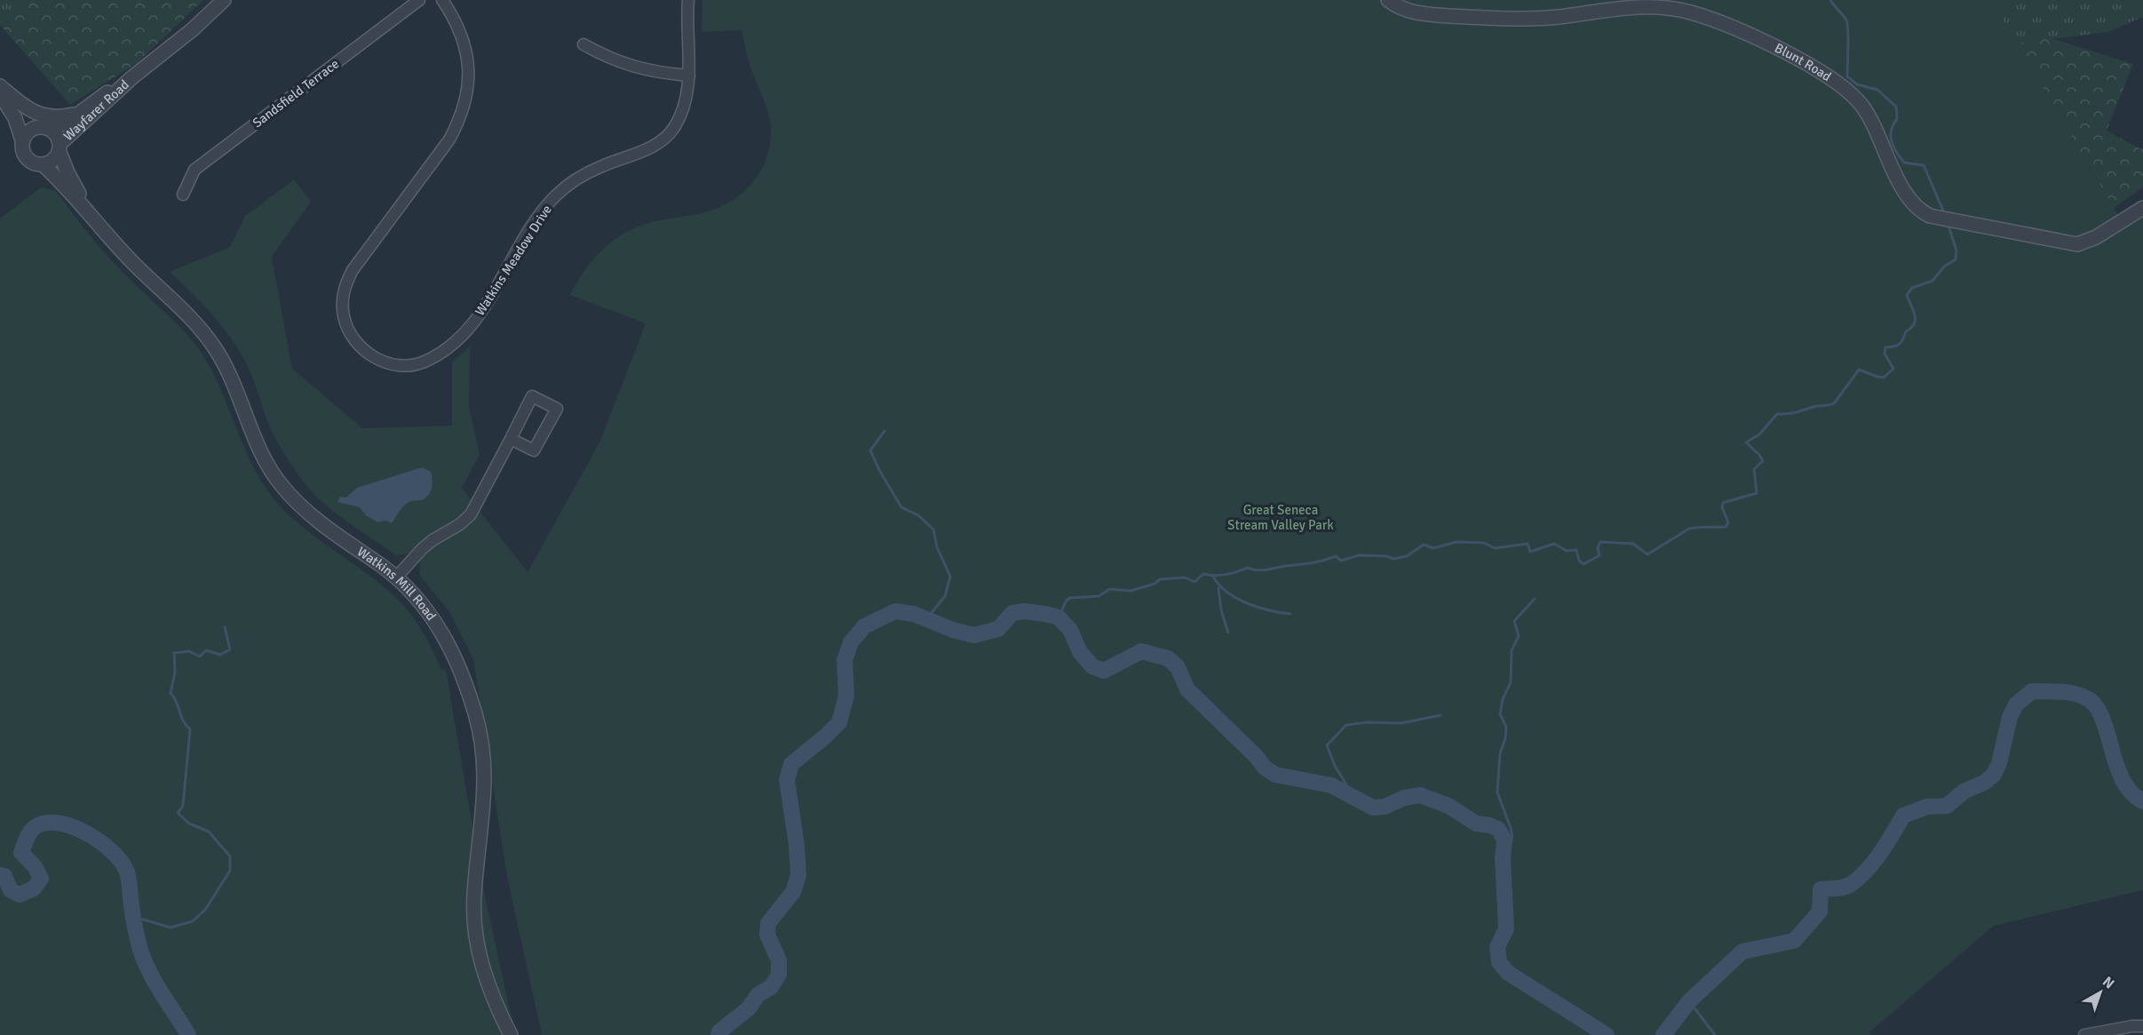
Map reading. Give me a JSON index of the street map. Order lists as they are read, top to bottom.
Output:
{
  "streets": {
    "street": [
      "Blunt Road",
      "Sandsfield Terrace",
      "Wayfarer Road",
      "Watkins Meadow Drive",
      "Watkins Mill Road"
    ]
  },
  "crossings": [
    ["Wayfarer Road", "Watkins Mill Road"]
  ],
  "parks": ["Great Seneca Stream Valley Park"],
  "north": "top right"
}
